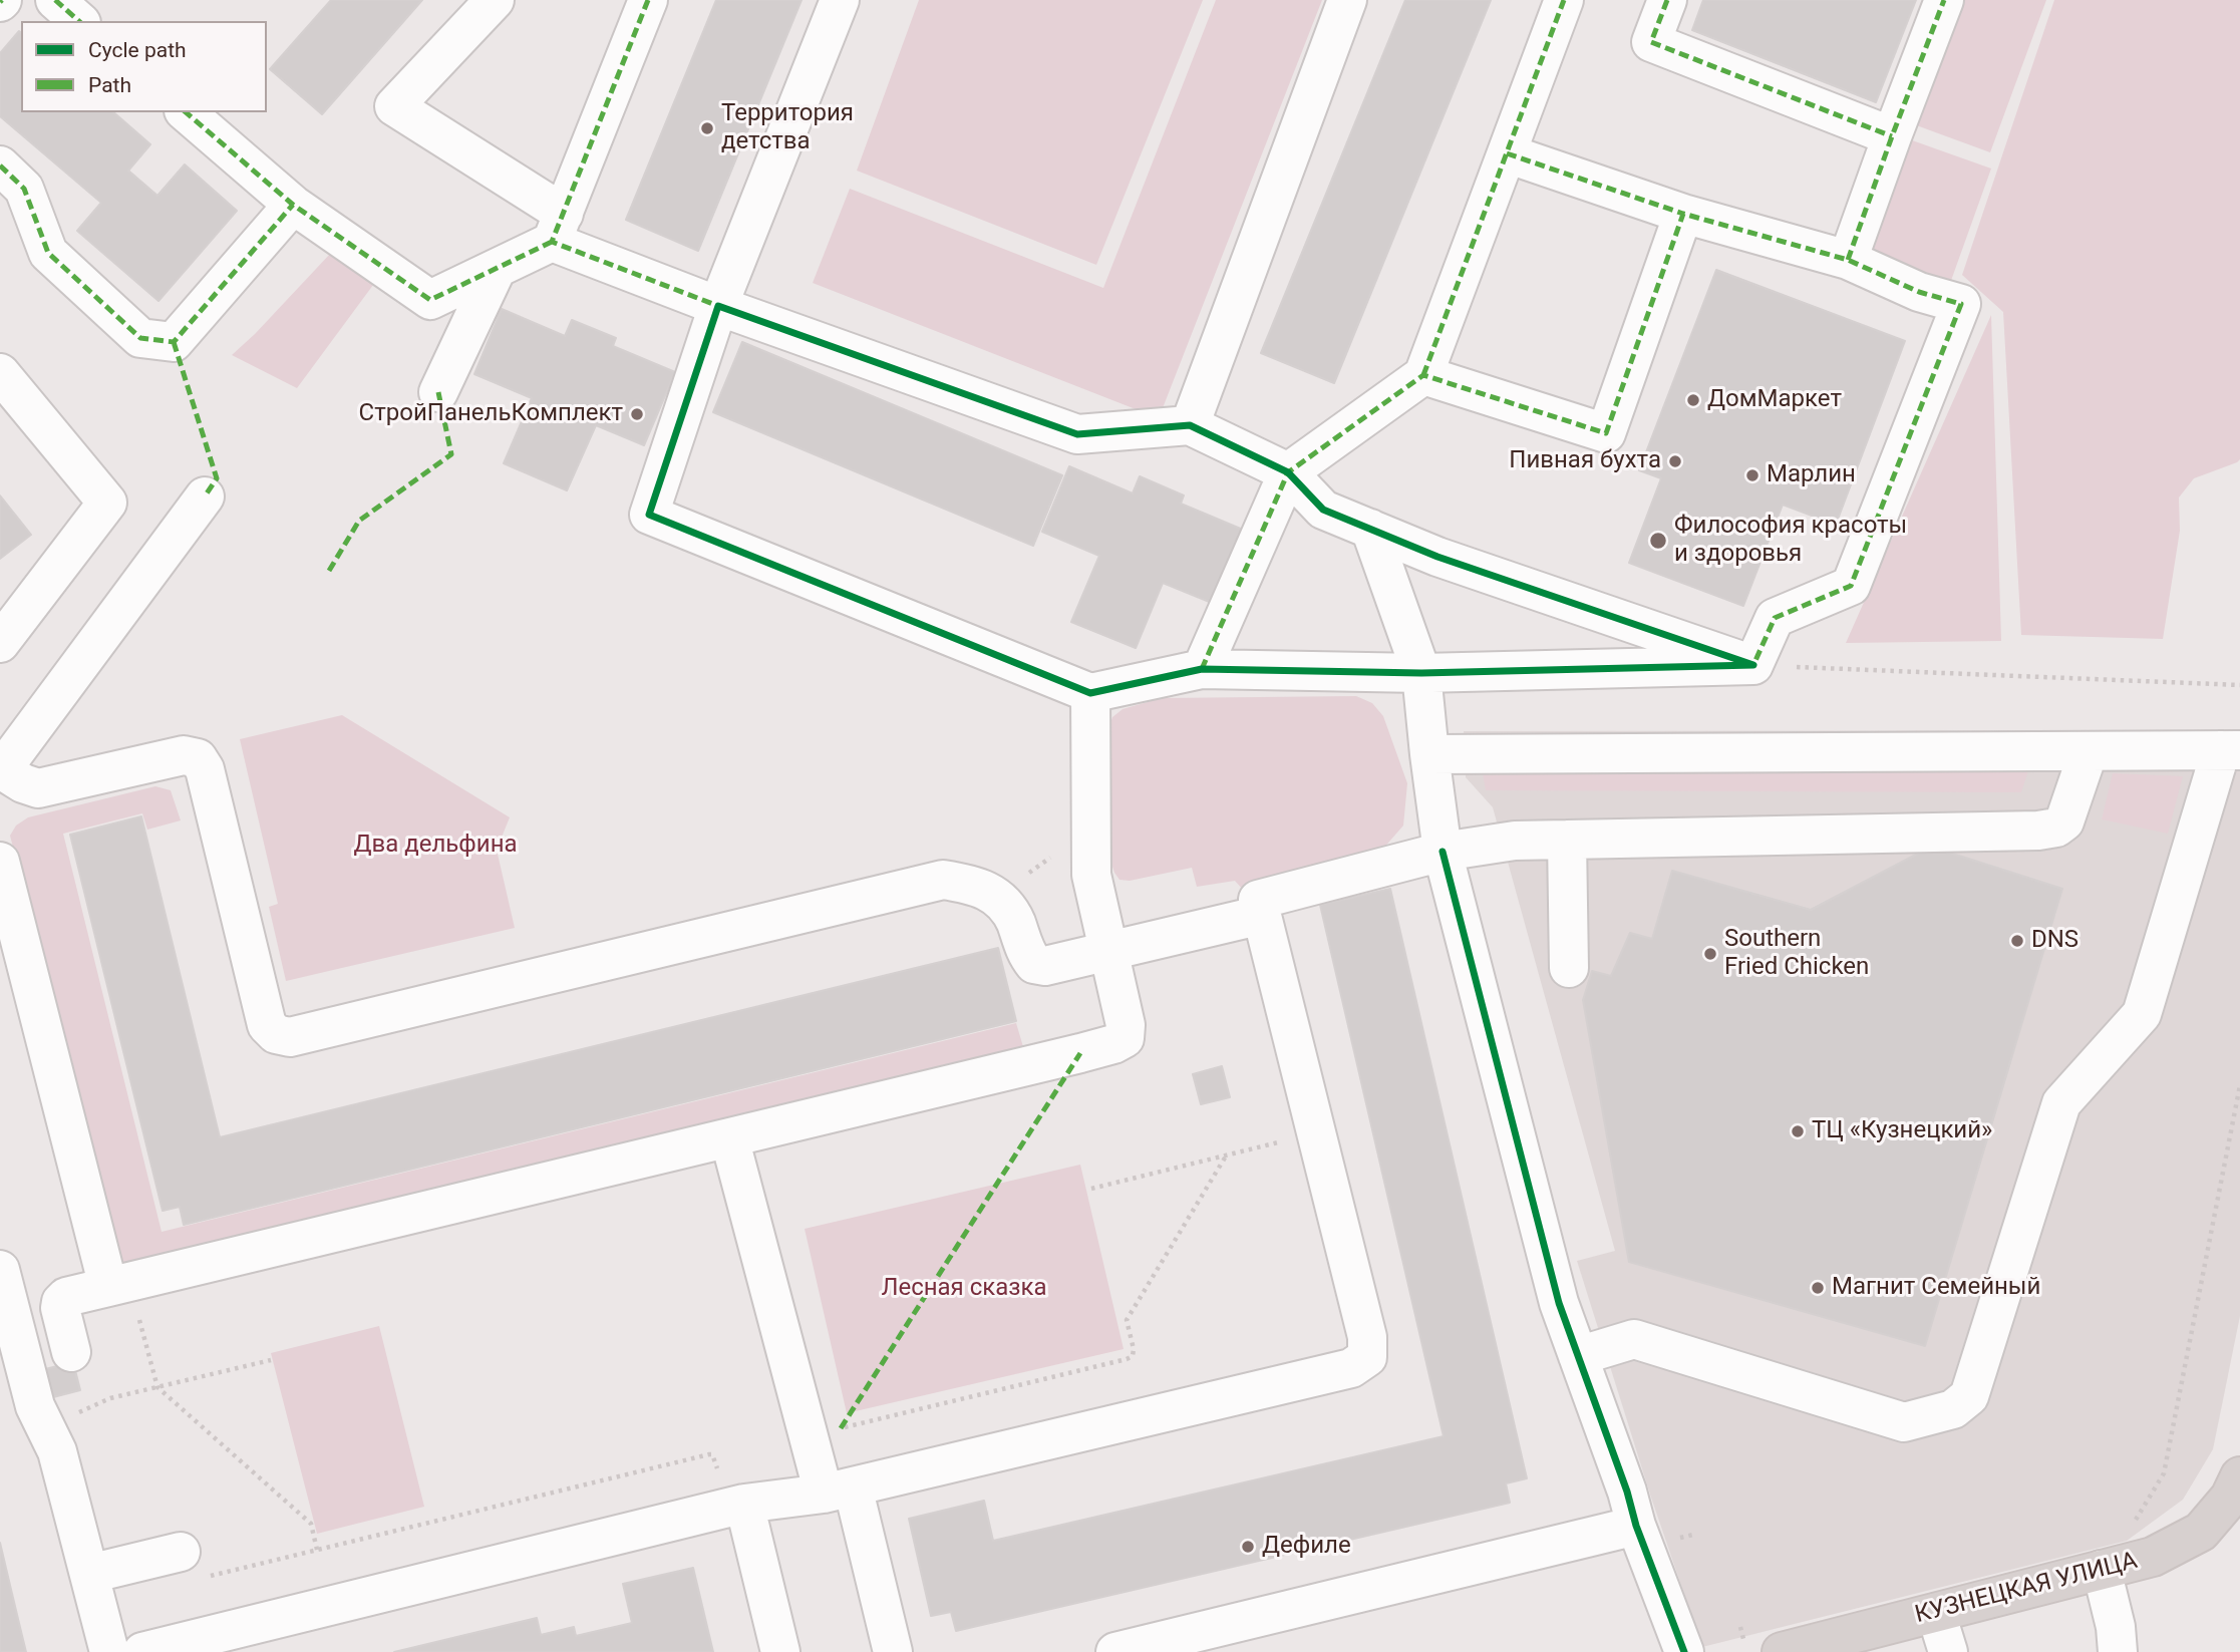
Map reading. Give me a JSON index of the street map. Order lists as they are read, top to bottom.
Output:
{
  "streets": {
    "main road": ["КУЗНЕЦКАЯ УЛИЦА"]
  },
  "parks": ["Два дельфина", "Лесная сказка"],
  "places": [
    "Территория детства",
    "ДомМаркет",
    "СтройПанельКомплект",
    "Пивная бухта",
    "Марлин",
    "Философия красоты и здоровья",
    "DNS",
    "Southern Fried Chicken",
    "ТЦ «Кузнецкий»",
    "Магнит Семейный",
    "Дефиле"
  ],
  "legend": ["Cycle path", "Path"]
}
